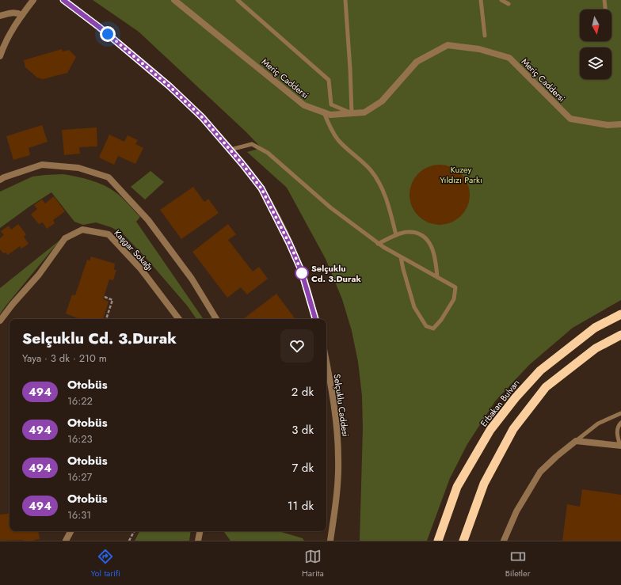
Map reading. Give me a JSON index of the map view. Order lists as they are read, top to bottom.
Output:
{
  "streets": {
    "highway": ["Erbakan Bulvarı"],
    "street": ["Meriç Caddersi", "Kaşgar Sokağı", "Selçuklu Caddesi"]
  },
  "parks": ["Kuzey Yıldızı Parkı"],
  "places": ["Selçuklu Cd. 3.Durak"],
  "lines": ["bus line 494"],
  "north": "bottom",
  "page": {
    "heading": ["Selçuklu Cd. 3.Durak", "Yaya · 3 dk · 210 m"],
    "list": [
      {
        "mark": "494",
        "name": "Otobüs",
        "note": "16:22",
        "value": "2 dk"
      },
      {
        "mark": "494",
        "name": "Otobüs",
        "note": "16:23",
        "value": "3 dk"
      },
      {
        "mark": "494",
        "name": "Otobüs",
        "note": "16:27",
        "value": "7 dk"
      },
      {
        "mark": "494",
        "name": "Otobüs",
        "note": "16:31",
        "value": "11 dk"
      }
    ],
    "tabs": ["Yol tarifi", "Harita", "Biletler"]
  }
}
